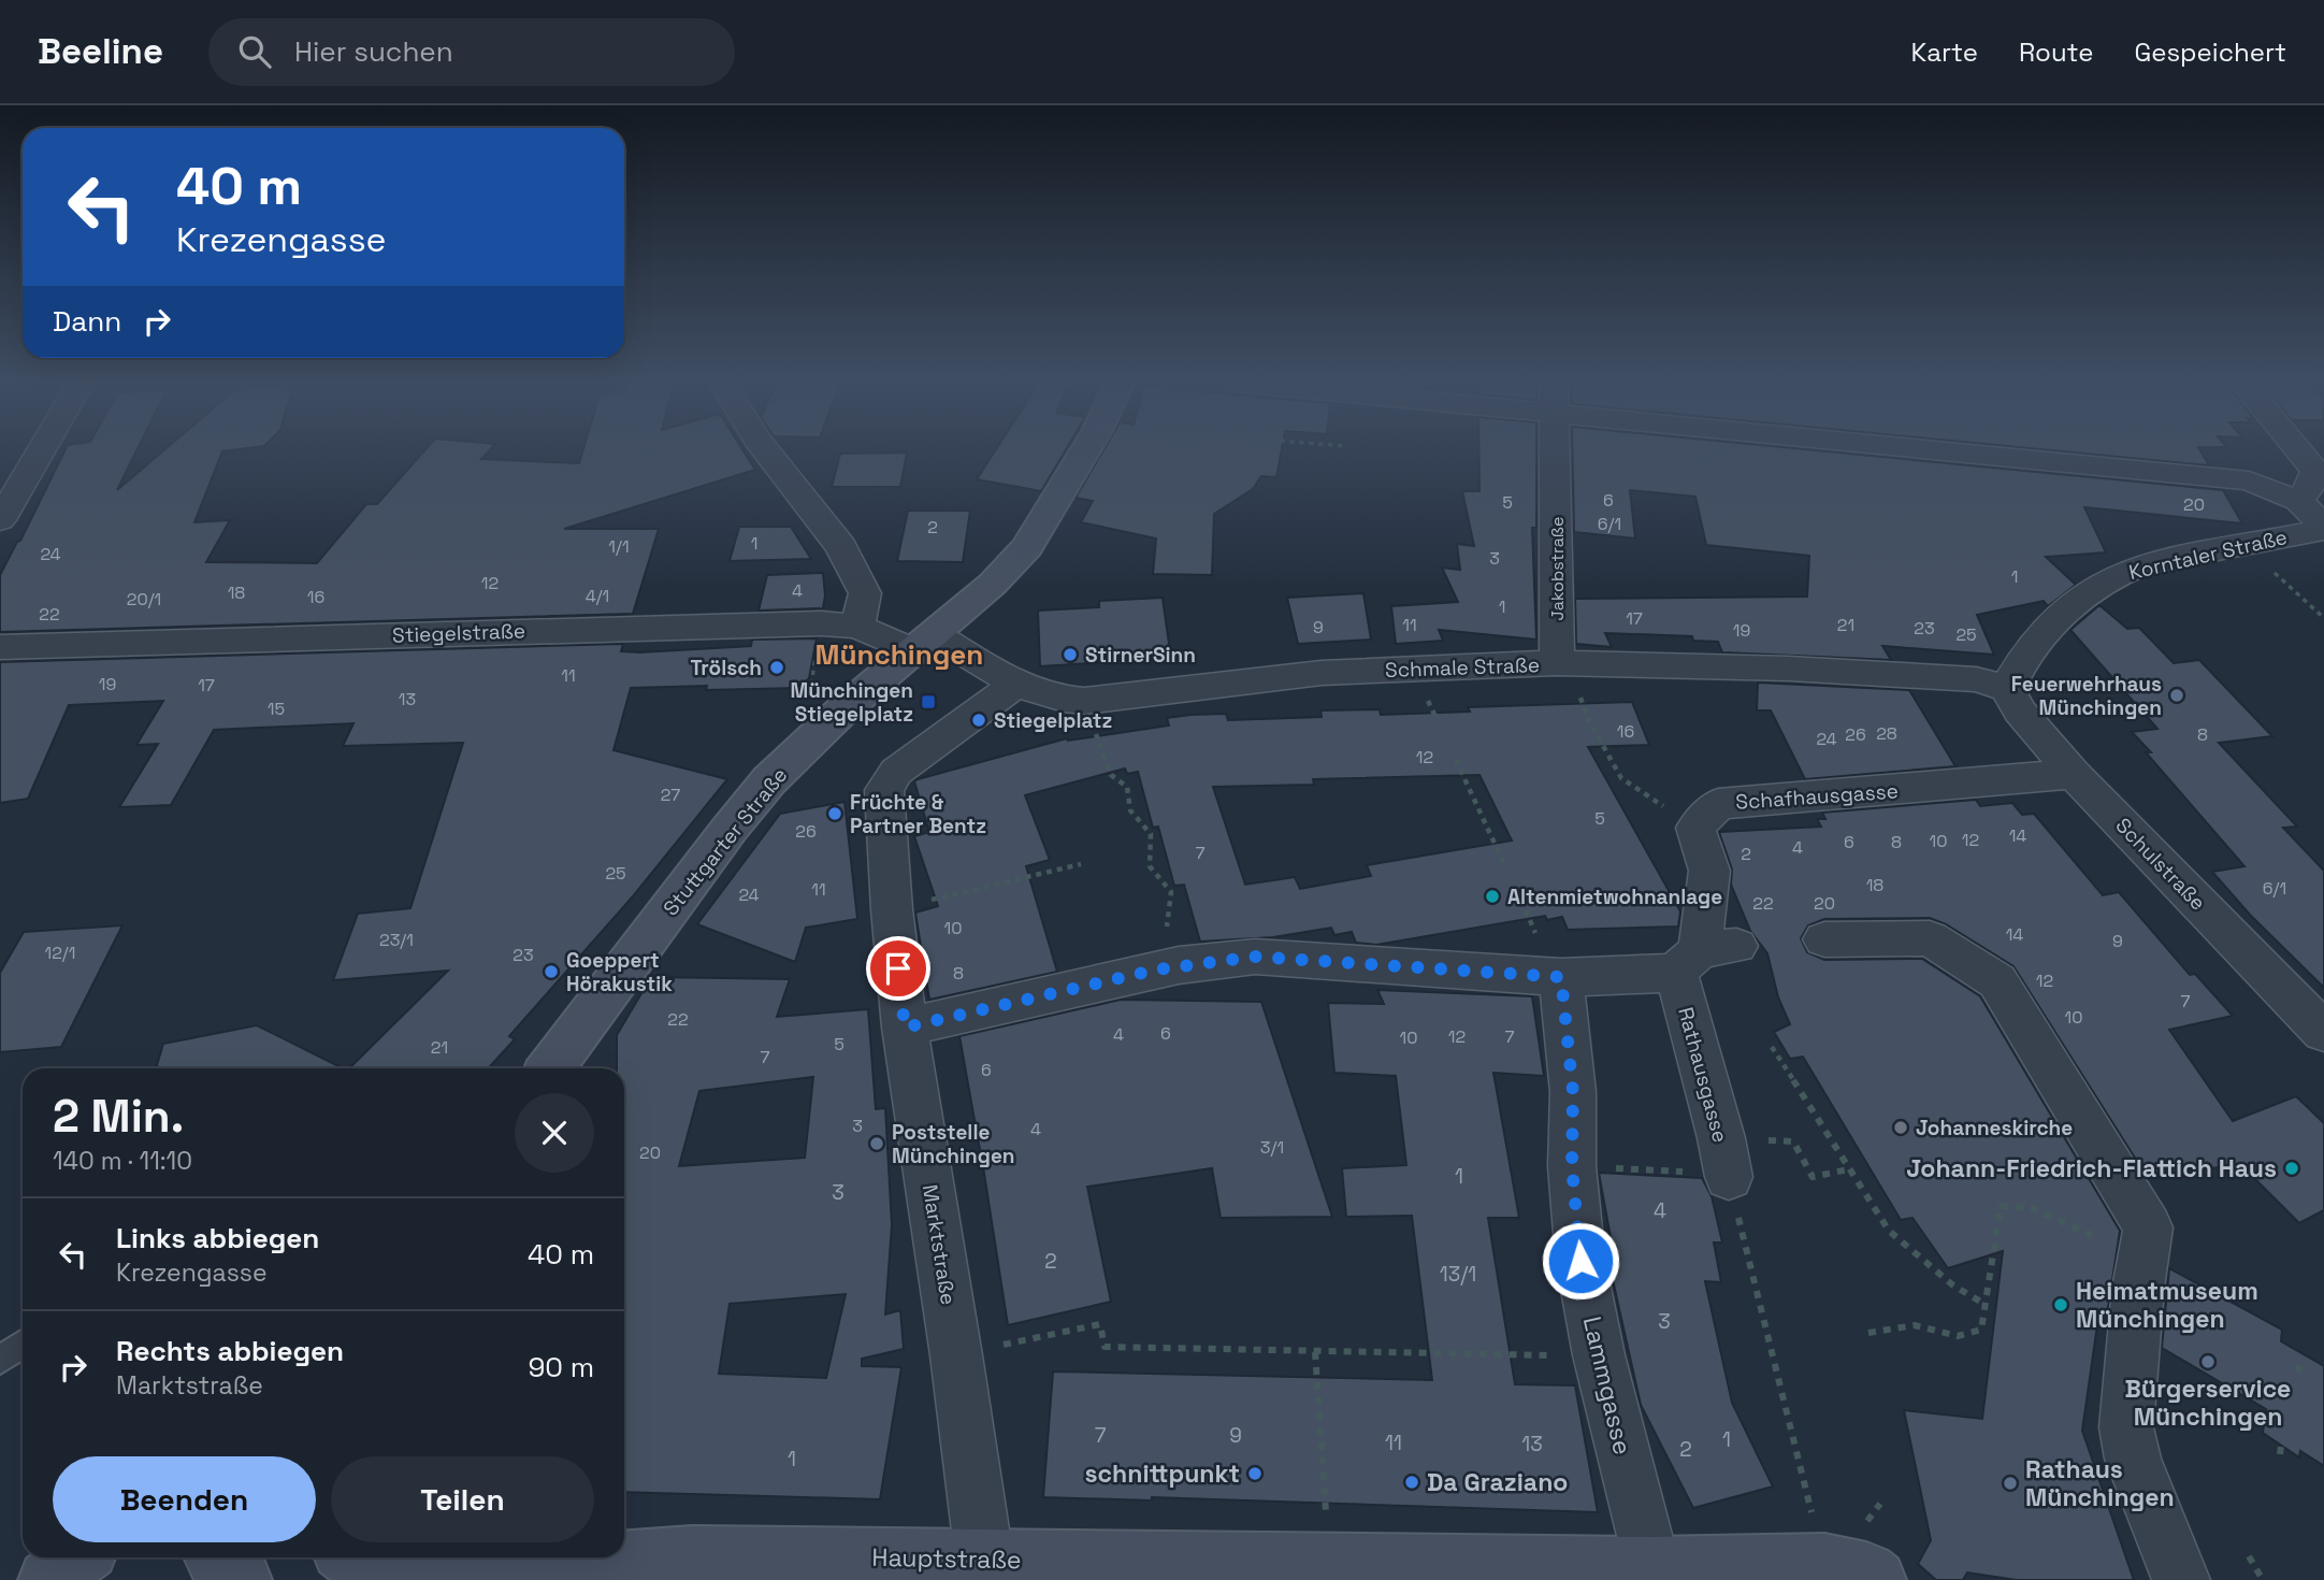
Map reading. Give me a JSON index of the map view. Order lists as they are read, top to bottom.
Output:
{
  "streets": {
    "street": [
      "Korntaler Straße",
      "Jakobstraße",
      "Stiegelstraße",
      "Schmale Straße",
      "Schafhausgasse",
      "Stuttgarter Straße",
      "Schulstraße",
      "Rathausgasse",
      "Marktstraße",
      "Lammgasse",
      "Hauptstraße"
    ]
  },
  "crossings": [
    ["Korntaler Straße", "Schmale Straße"],
    ["Korntaler Straße", "Schulstraße"],
    ["Jakobstraße", "Schmale Straße"],
    ["Stiegelstraße", "Schmale Straße"],
    ["Stiegelstraße", "Stuttgarter Straße"],
    ["Schmale Straße", "Stuttgarter Straße"],
    ["Schmale Straße", "Schulstraße"],
    ["Schmale Straße", "Marktstraße"],
    ["Schafhausgasse", "Schulstraße"],
    ["Marktstraße", "Hauptstraße"],
    ["Lammgasse", "Hauptstraße"]
  ],
  "districts": ["Münchingen"],
  "places": {
    "other": [
      "StirnerSinn",
      "Trölsch",
      "Feuerwehrhaus Münchingen",
      "Stiegelplatz",
      "Früchte & Partner Bentz",
      "Altenmietwohnanlage",
      "Goeppert Hörakustik",
      "Johanneskirche",
      "Poststelle Münchingen",
      "Johann-Friedrich-Flattich Haus",
      "Heimatmuseum Münchingen",
      "Bürgerservice Münchingen",
      "schnittpunkt",
      "Da Graziano",
      "Rathaus Münchingen"
    ],
    "transit": ["Münchingen Stiegelplatz"]
  },
  "house_numbers": [
    "6",
    "5",
    "20",
    "6/1",
    "2",
    "1",
    "1/1",
    "24",
    "3",
    "1",
    "12",
    "4",
    "18",
    "4/1",
    "16",
    "20/1",
    "1",
    "22",
    "17",
    "11",
    "21",
    "9",
    "23",
    "19",
    "25",
    "11",
    "19",
    "17",
    "13",
    "15",
    "16",
    "28",
    "26",
    "8",
    "24",
    "12",
    "27",
    "5",
    "26",
    "14",
    "12",
    "10",
    "6",
    "8",
    "4",
    "7",
    "2",
    "25",
    "18",
    "6/1",
    "11",
    "24",
    "22",
    "20",
    "10",
    "14",
    "23/1",
    "9",
    "12/1",
    "23",
    "8",
    "12",
    "7",
    "10",
    "22",
    "6",
    "4",
    "12",
    "7",
    "10",
    "5",
    "21",
    "7",
    "6",
    "3",
    "4",
    "3/1",
    "20",
    "1",
    "3",
    "4",
    "2",
    "13/1",
    "3",
    "7",
    "9",
    "1",
    "11",
    "13",
    "2",
    "1"
  ],
  "page": {
    "header": "Beeline",
    "search": "Hier suchen",
    "nav": ["Karte", "Route", "Gespeichert"],
    "turn": ["40 m", "Krezengasse"],
    "then": "Dann",
    "heading": ["2 Min.", "140 m · 11:10"],
    "list": [
      {
        "name": "Links abbiegen",
        "note": "Krezengasse",
        "value": "40 m"
      },
      {
        "name": "Rechts abbiegen",
        "note": "Marktstraße",
        "value": "90 m"
      }
    ],
    "buttons": ["Beenden", "Teilen"]
  }
}
